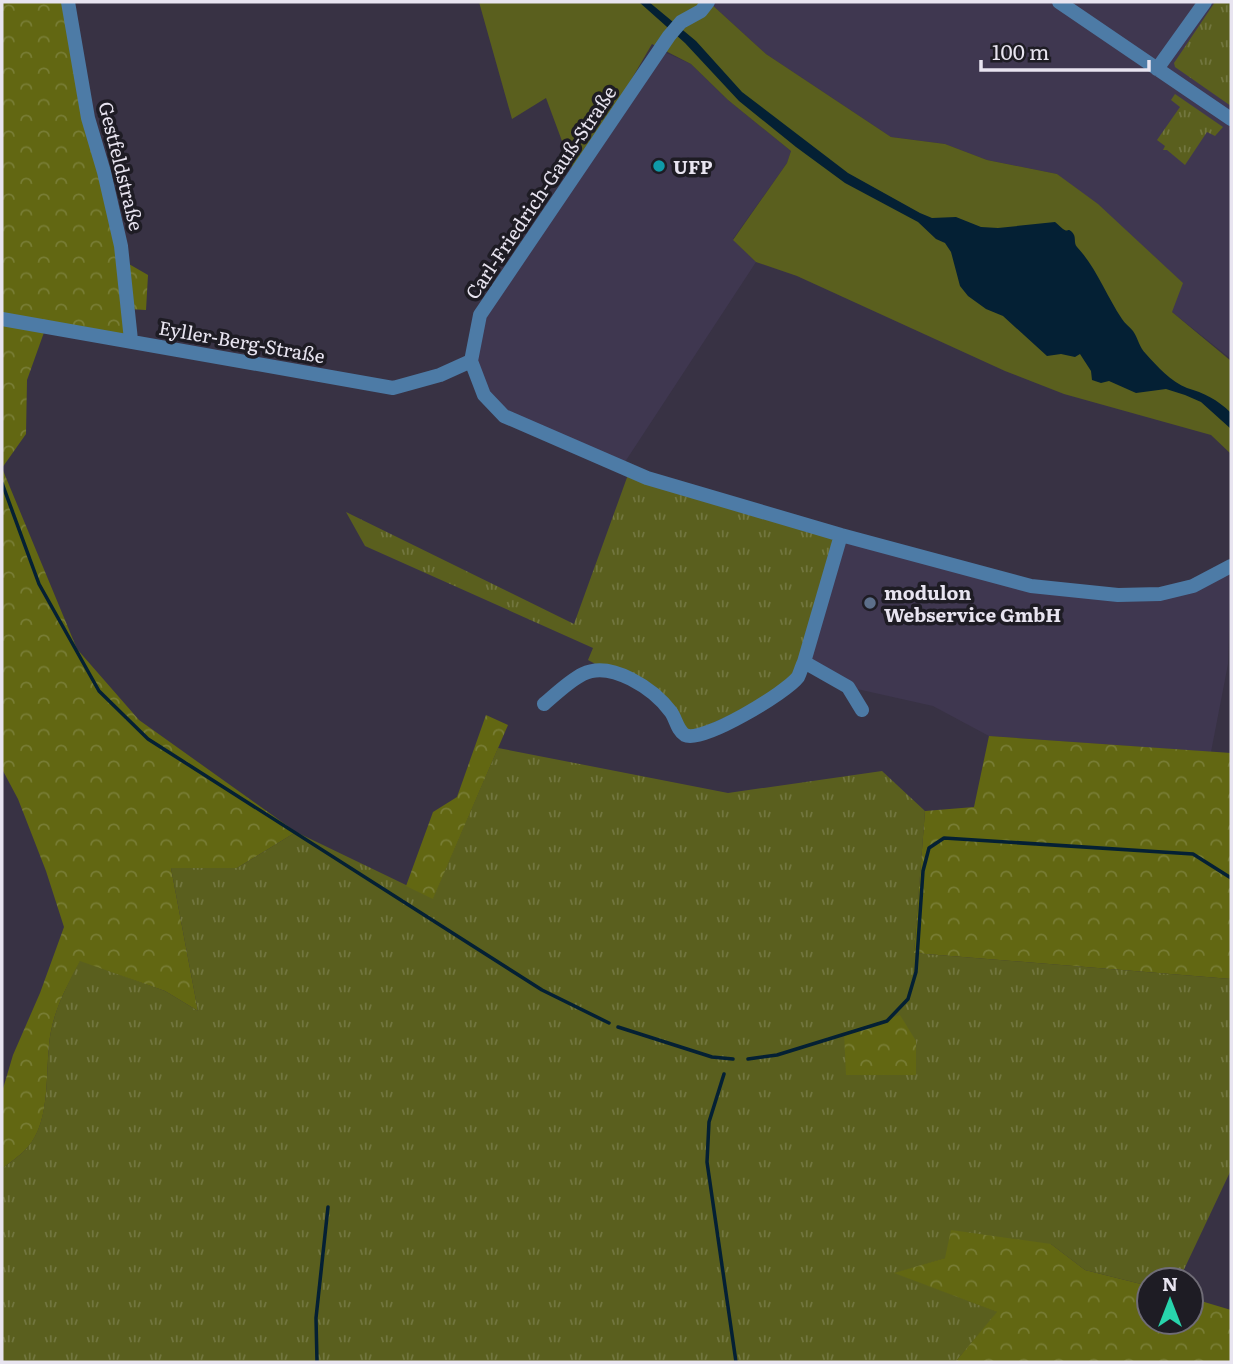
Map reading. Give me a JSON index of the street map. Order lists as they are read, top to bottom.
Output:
{
  "streets": {
    "street": ["Gestfeldstraße", "Carl-Friedrich-Gauß-Straße", "Eyller-Berg-Straße"]
  },
  "crossings": [
    ["Gestfeldstraße", "Eyller-Berg-Straße"],
    ["Carl-Friedrich-Gauß-Straße", "Eyller-Berg-Straße"]
  ],
  "places": ["UFP", "modulon Webservice GmbH"],
  "scale_bar": "100 m",
  "north": "top"
}
